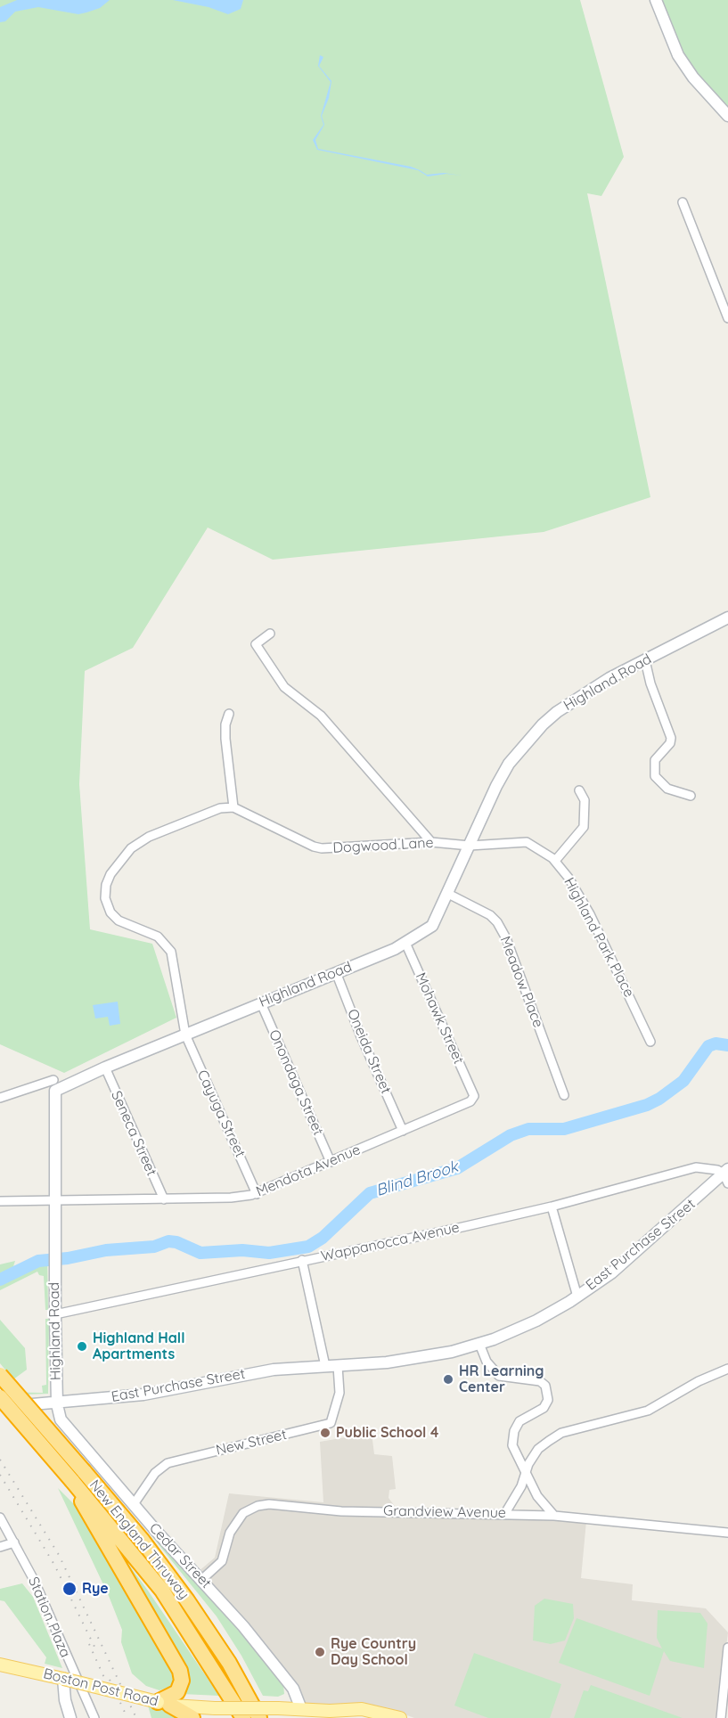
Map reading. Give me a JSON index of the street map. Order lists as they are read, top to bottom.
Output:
{
  "streets": {
    "highway": ["New England Thruway"],
    "main road": ["Boston Post Road"],
    "street": [
      "Highland Road",
      "Dogwood Lane",
      "Highland Park Place",
      "Meadow Place",
      "Mohawk Street",
      "Oneida Street",
      "Onondaga Street",
      "Cayuga Street",
      "Seneca Street",
      "Mendota Avenue",
      "Wappanocca Avenue",
      "East Purchase Street",
      "New Street",
      "Grandview Avenue",
      "Cedar Street",
      "Station Plaza"
    ]
  },
  "crossings": [
    ["Highland Road", "Dogwood Lane"],
    ["Highland Road", "Highland Park Place"],
    ["Highland Road", "Meadow Place"],
    ["Highland Road", "Mohawk Street"],
    ["Highland Road", "Oneida Street"],
    ["Highland Road", "Onondaga Street"],
    ["Highland Road", "Cayuga Street"],
    ["Highland Road", "Seneca Street"],
    ["Highland Road", "Mendota Avenue"],
    ["Highland Road", "Wappanocca Avenue"],
    ["Highland Road", "East Purchase Street"],
    ["Highland Road", "Cedar Street"],
    ["Dogwood Lane", "Highland Park Place"],
    ["Mohawk Street", "Mendota Avenue"],
    ["Oneida Street", "Mendota Avenue"],
    ["Onondaga Street", "Mendota Avenue"],
    ["Cayuga Street", "Mendota Avenue"],
    ["Seneca Street", "Mendota Avenue"],
    ["Wappanocca Avenue", "East Purchase Street"],
    ["East Purchase Street", "New Street"],
    ["East Purchase Street", "Cedar Street"],
    ["New Street", "Cedar Street"],
    ["Grandview Avenue", "Cedar Street"],
    ["Cedar Street", "Boston Post Road"]
  ],
  "water": ["Blind Brook"],
  "places": [
    "Highland Hall Apartments",
    "HR Learning Center",
    "Public School 4",
    "Rye",
    "Rye Country Day School"
  ]
}
